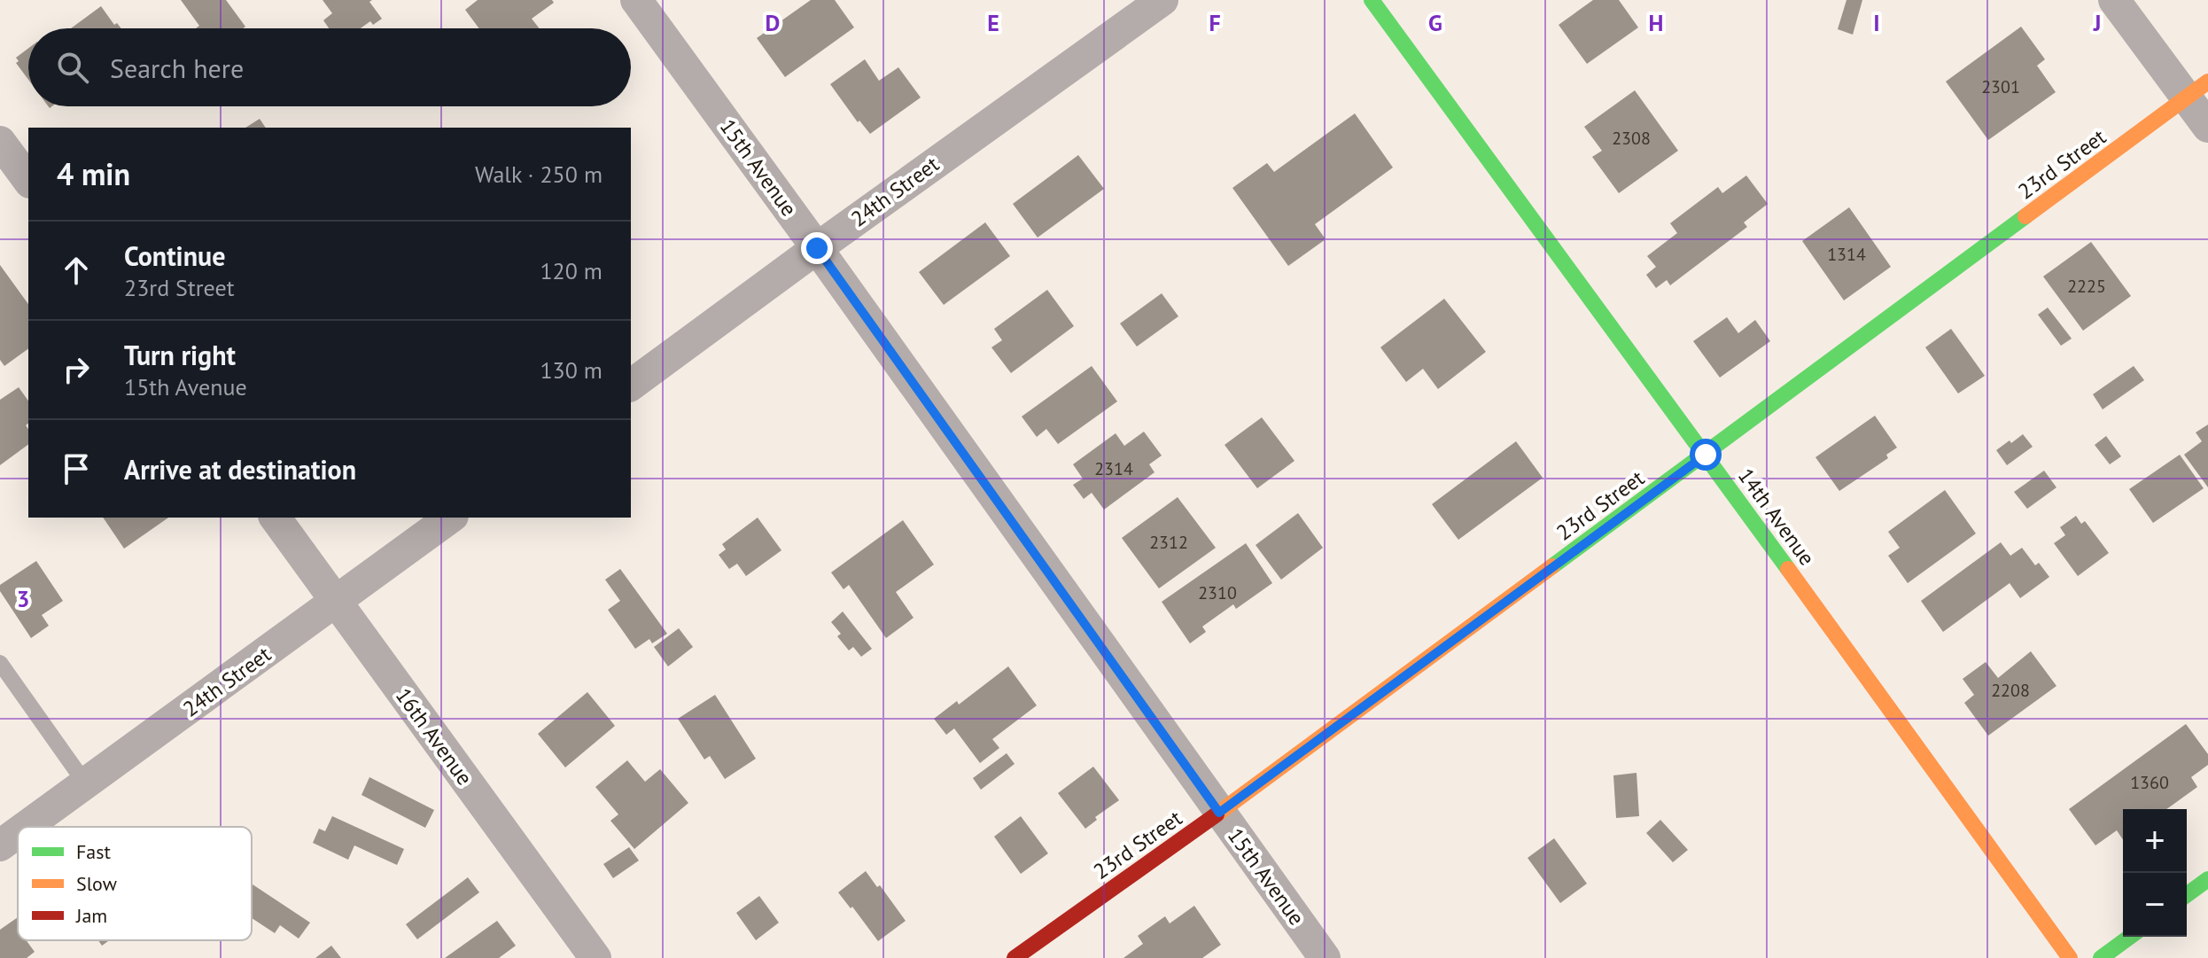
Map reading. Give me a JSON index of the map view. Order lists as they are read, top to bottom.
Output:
{
  "streets": {
    "street": [
      "23rd Street",
      "15th Avenue",
      "24th Street",
      "14th Avenue",
      "16th Avenue"
    ]
  },
  "crossings": [
    ["23rd Street", "15th Avenue"],
    ["23rd Street", "14th Avenue"],
    ["15th Avenue", "24th Street"],
    ["24th Street", "16th Avenue"]
  ],
  "house_numbers": [
    "2301",
    "2308",
    "1314",
    "2225",
    "2314",
    "2312",
    "2310",
    "2208",
    "1360"
  ],
  "legend": ["Fast", "Slow", "Jam"],
  "page": {
    "search": "Search here",
    "heading": ["4 min", "Walk · 250 m"],
    "list": [
      ["Continue", "23rd Street", "120 m"],
      ["Turn right", "15th Avenue", "130 m"],
      "Arrive at destination"
    ],
    "map_buttons": ["+", "−"]
  },
  "grid": {
    "columns": [
      "D",
      "E",
      "F",
      "G",
      "H",
      "I",
      "J"
    ],
    "rows": ["3"]
  }
}
